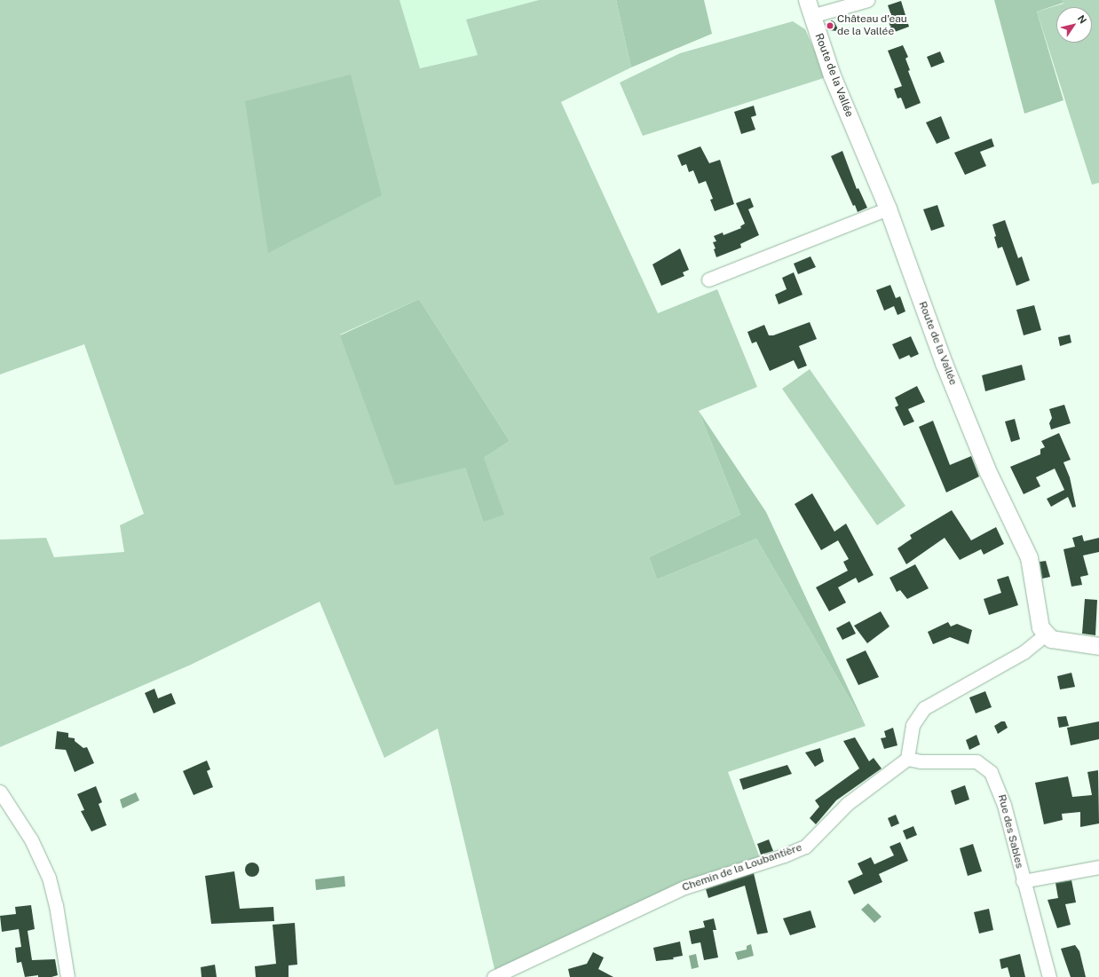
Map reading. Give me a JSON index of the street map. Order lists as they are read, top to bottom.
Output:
{
  "streets": {
    "street": ["Route de la Vallée", "Rue des Sables", "Chemin de la Loubantière"]
  },
  "crossings": [
    ["Rue des Sables", "Chemin de la Loubantière"]
  ],
  "places": ["Château d'eau de la Vallée"],
  "north": "top right"
}
